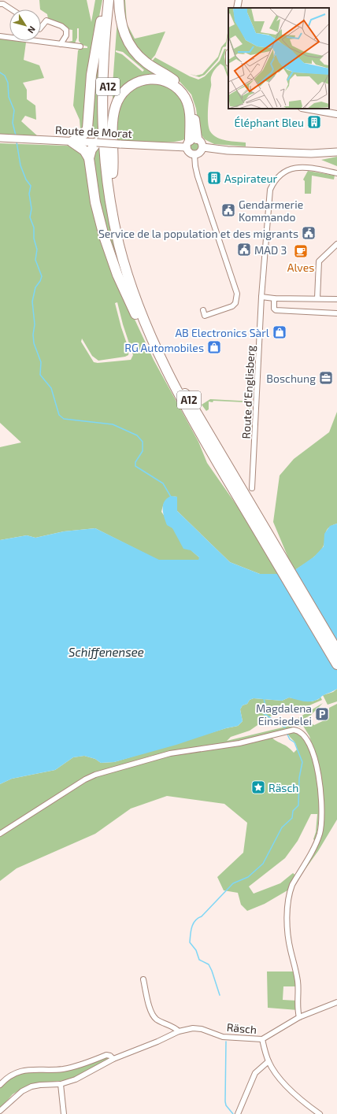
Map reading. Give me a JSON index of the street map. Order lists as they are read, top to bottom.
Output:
{
  "streets": {
    "highway": ["A12"],
    "main road": ["Route de Morat"],
    "street": ["Route d'Englisberg", "Räsch"]
  },
  "water": ["Schiffenensee"],
  "places": {
    "building": ["Éléphant Bleu", "Aspirateur"],
    "public building": ["Gendarmerie Kommando", "Service de la population et des migrants", "MAD 3"],
    "cafe": ["Alves"],
    "shop": ["AB Electronics Sàrl", "RG Automobiles"],
    "office": ["Boschung"],
    "parking": ["Magdalena Einsiedelei"],
    "place": ["Räsch"]
  },
  "north": "bottom right"
}
